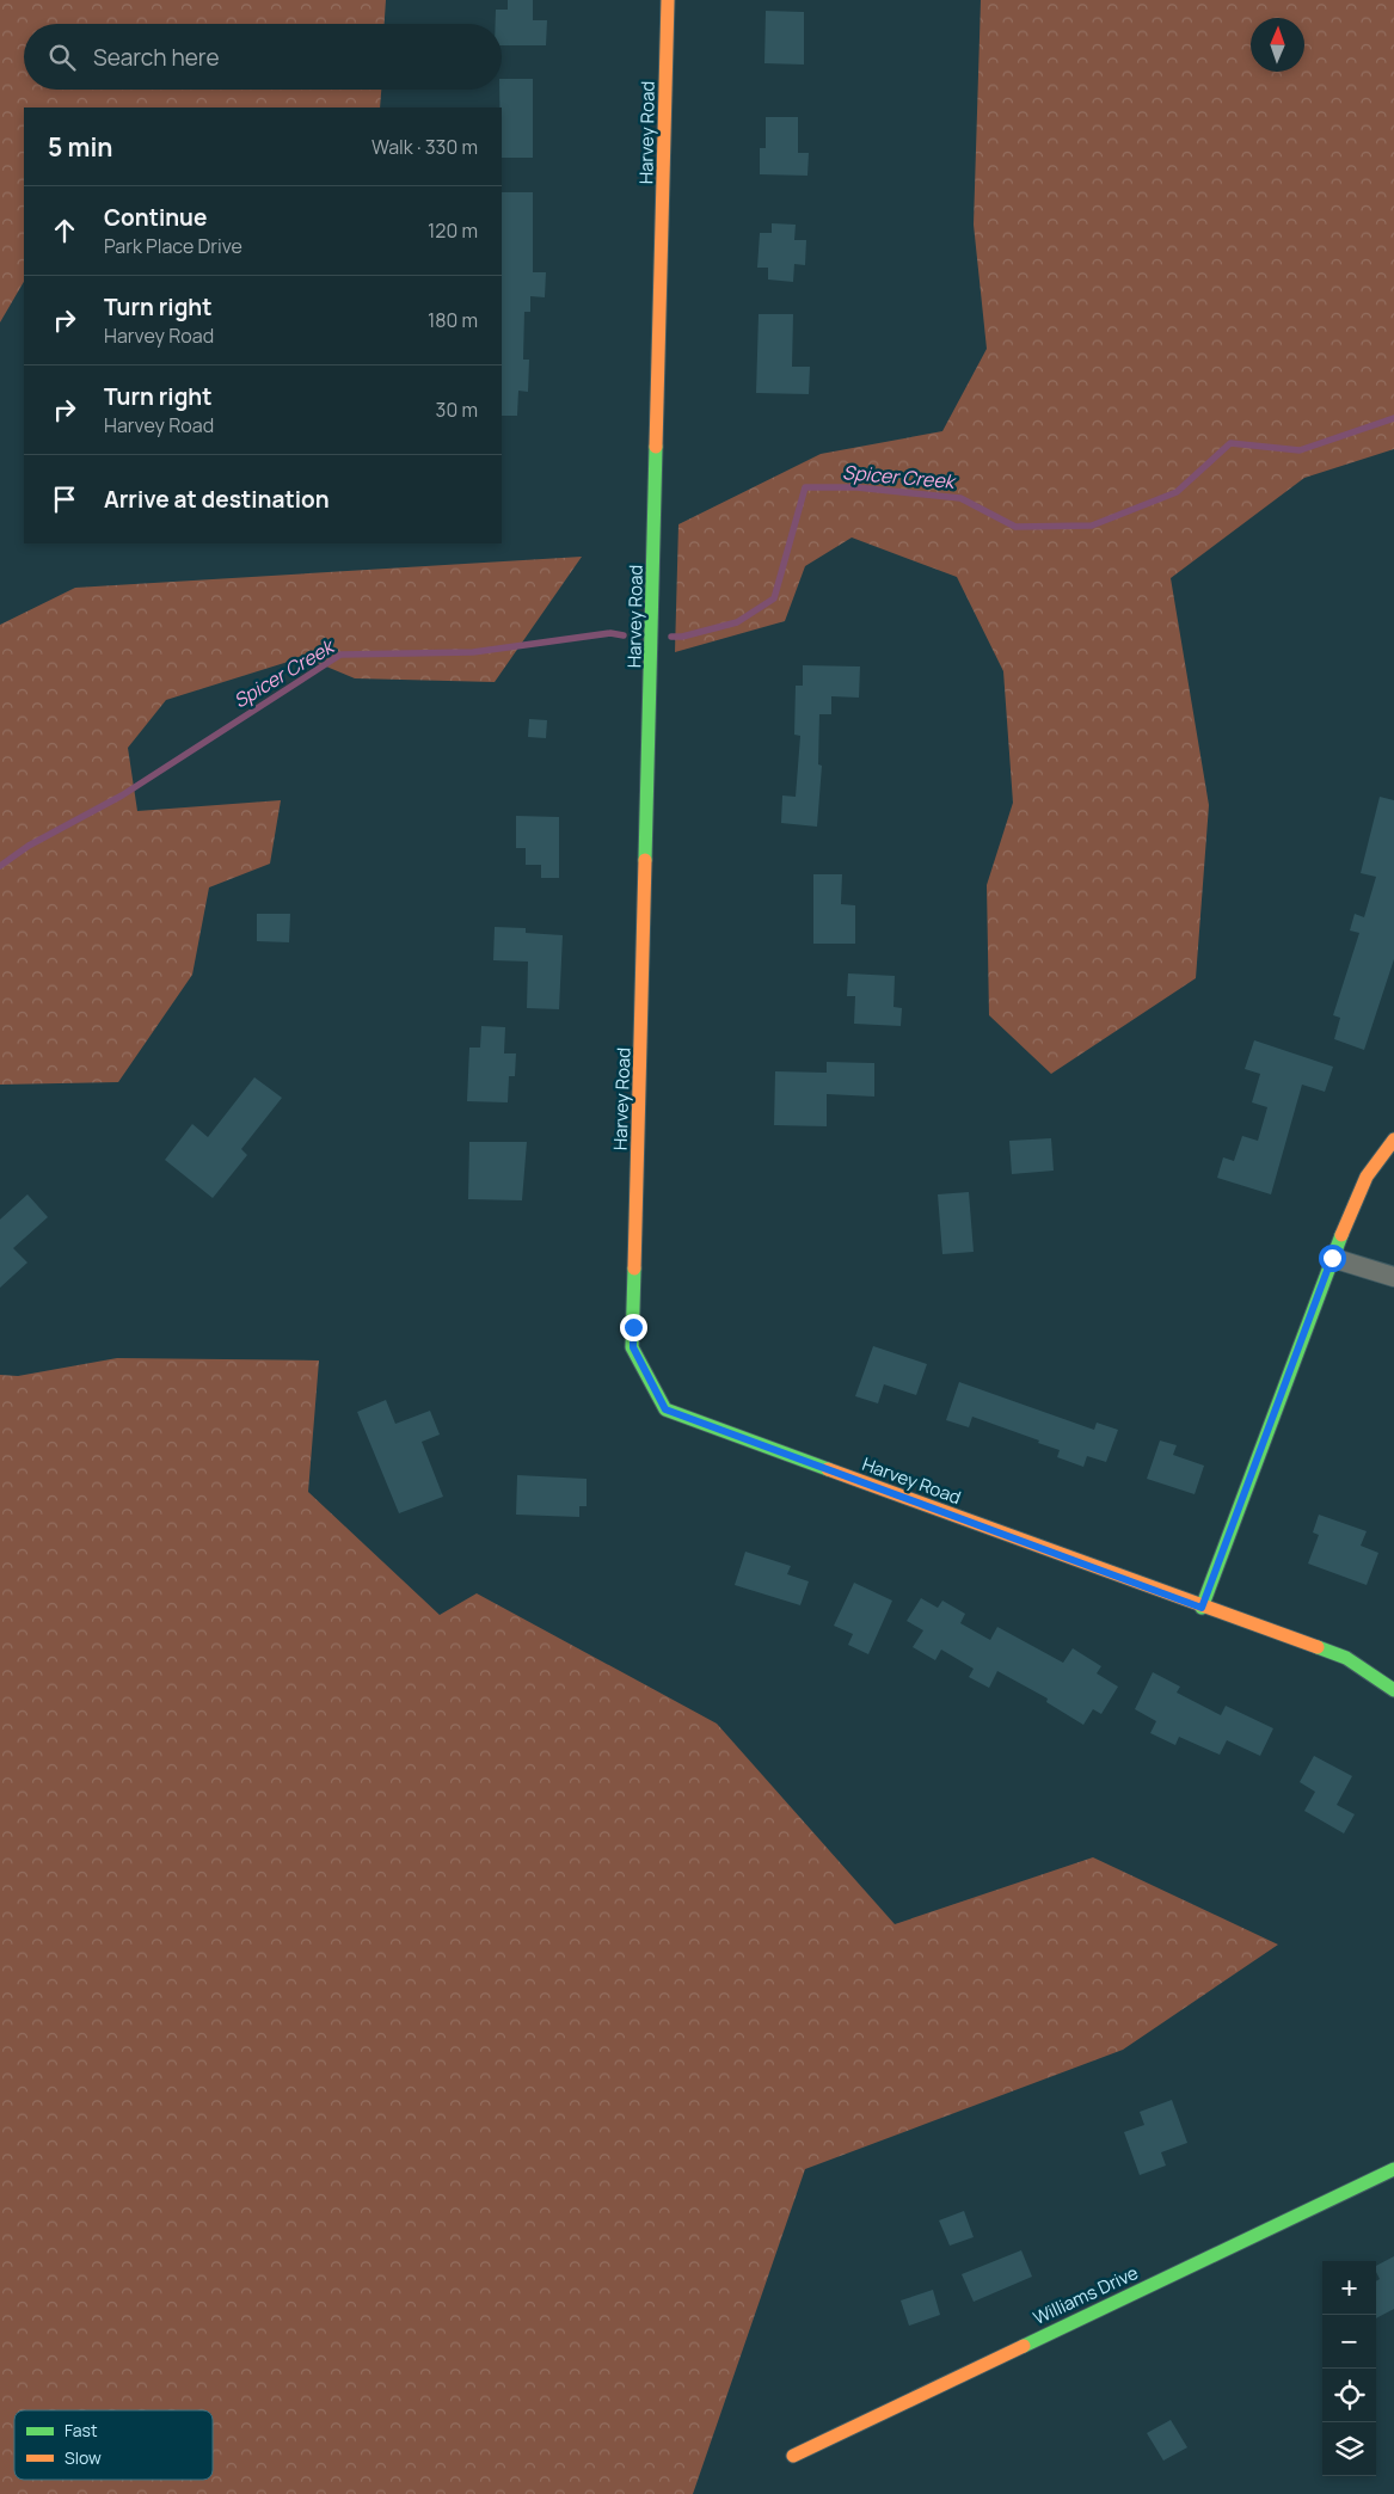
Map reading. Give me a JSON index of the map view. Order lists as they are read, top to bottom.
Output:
{
  "streets": {
    "street": ["Harvey Road", "Williams Drive"]
  },
  "water": ["Spicer Creek"],
  "legend": ["Fast", "Slow"],
  "north": "top",
  "page": {
    "search": "Search here",
    "heading": ["5 min", "Walk · 330 m"],
    "list": [
      ["Continue", "Park Place Drive", "120 m"],
      ["Turn right", "Harvey Road", "180 m"],
      ["Turn right", "Harvey Road", "30 m"],
      "Arrive at destination"
    ],
    "map_buttons": ["+", "−"]
  }
}
